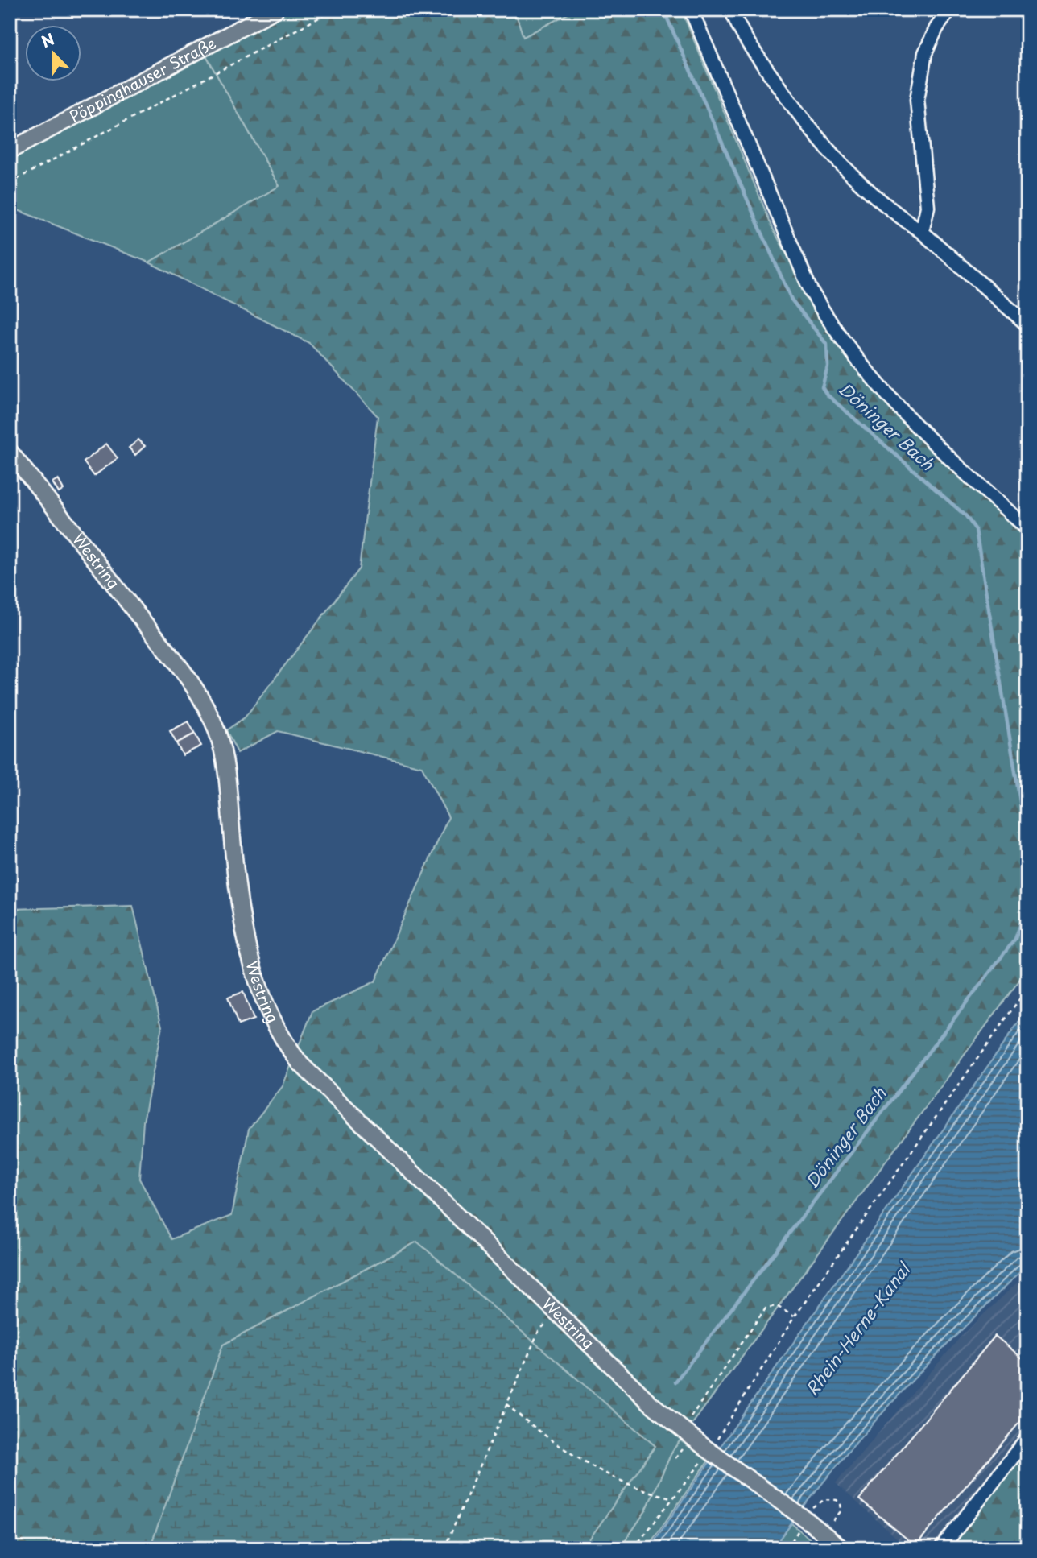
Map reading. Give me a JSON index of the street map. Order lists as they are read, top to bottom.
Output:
{
  "streets": {
    "main road": ["Pöppinghauser Straße", "Westring"]
  },
  "water": ["Döninger Bach", "Rhein-Herne-Kanal"],
  "north": "top left"
}
